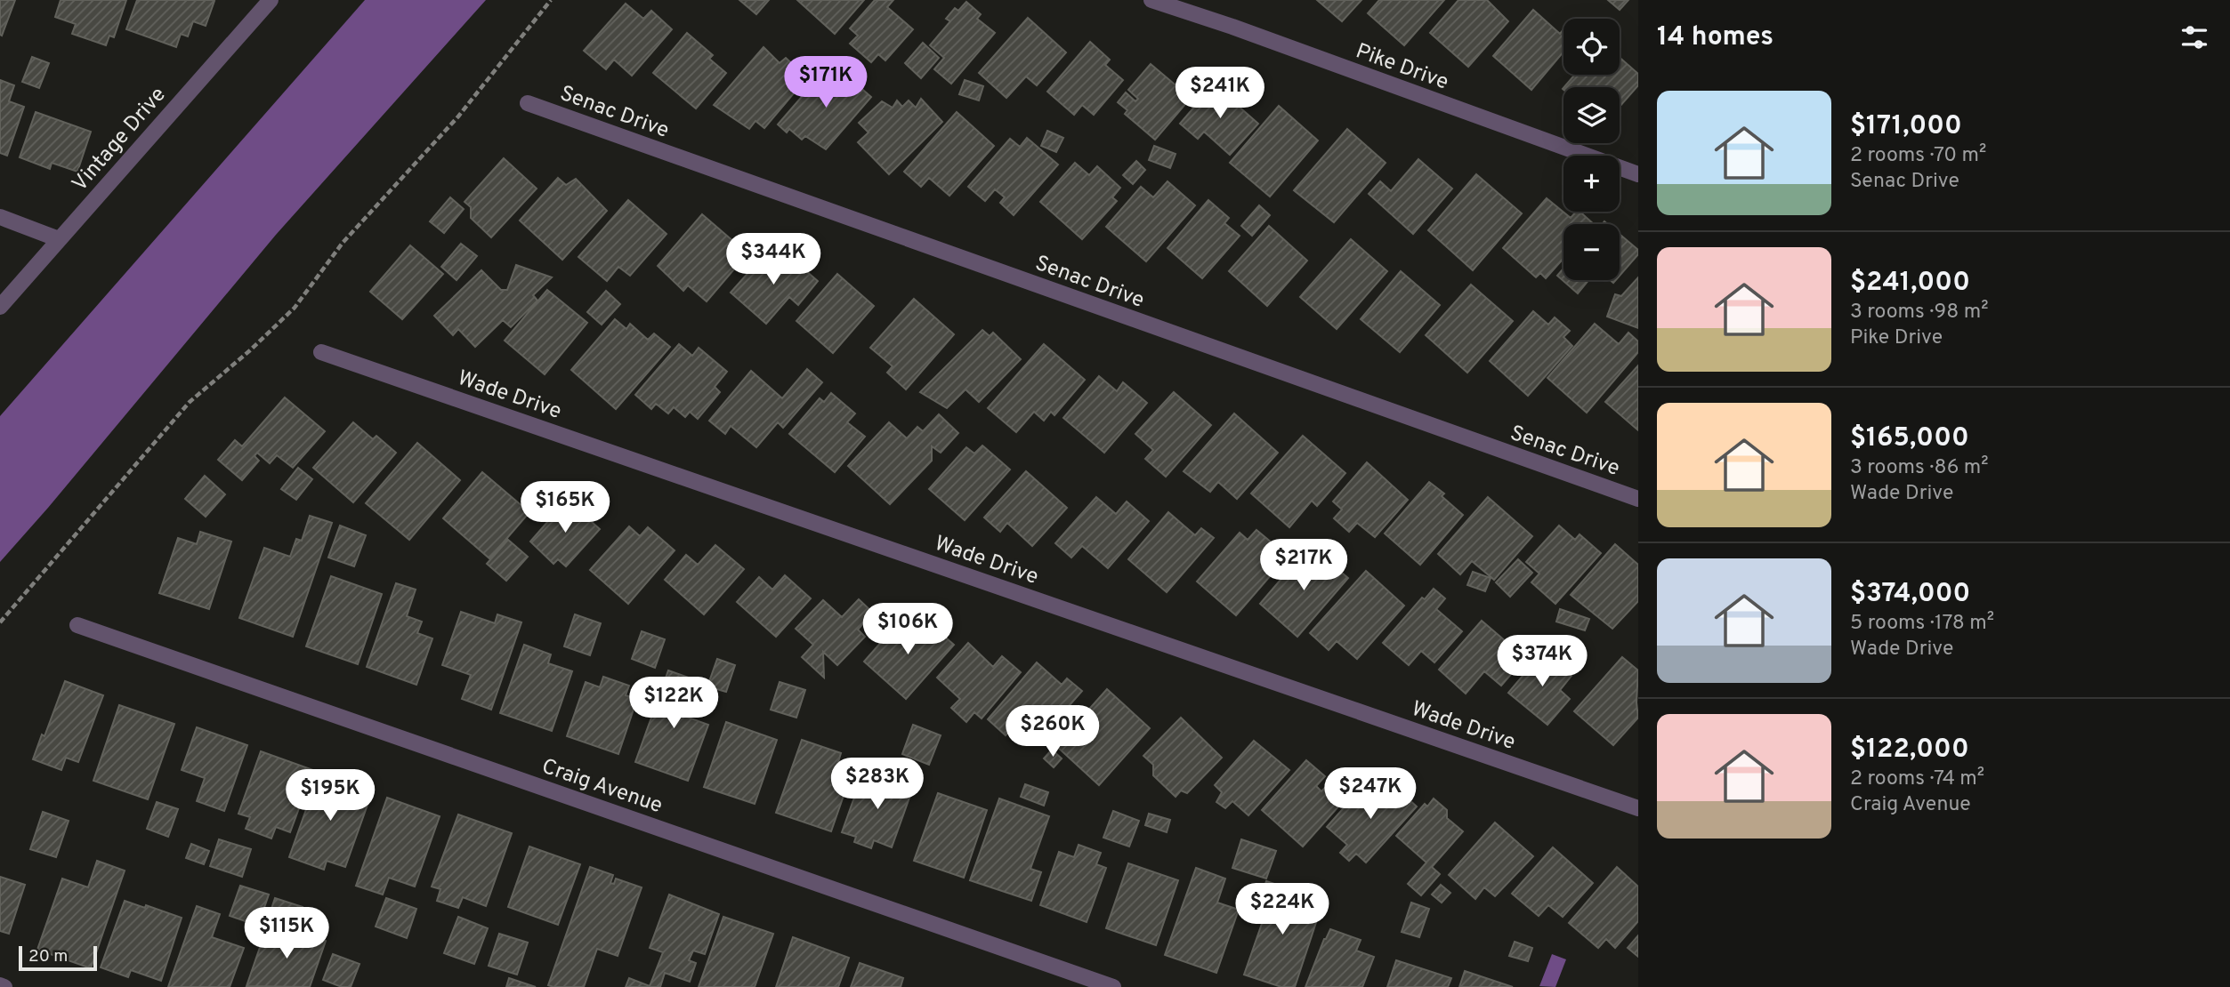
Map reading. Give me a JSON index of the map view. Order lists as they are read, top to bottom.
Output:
{
  "streets": {
    "street": [
      "Pike Drive",
      "Senac Drive",
      "Vintage Drive",
      "Wade Drive",
      "Craig Avenue"
    ]
  },
  "scale_bar": "20 m",
  "page": {
    "heading": "14 homes",
    "map_buttons": ["+", "−"],
    "price": [
      "$171K",
      "$241K",
      "$344K",
      "$165K",
      "$217K",
      "$106K",
      "$374K",
      "$122K",
      "$260K",
      "$283K",
      "$247K",
      "$195K",
      "$224K",
      "$115K"
    ],
    "list": [
      {
        "name": "$171,000",
        "note": "2 rooms · 70 m² · Senac Drive"
      },
      {
        "name": "$241,000",
        "note": "3 rooms · 98 m² · Pike Drive"
      },
      {
        "name": "$165,000",
        "note": "3 rooms · 86 m² · Wade Drive"
      },
      {
        "name": "$374,000",
        "note": "5 rooms · 178 m² · Wade Drive"
      },
      {
        "name": "$122,000",
        "note": "2 rooms · 74 m² · Craig Avenue"
      }
    ],
    "scale": "20 m"
  }
}
